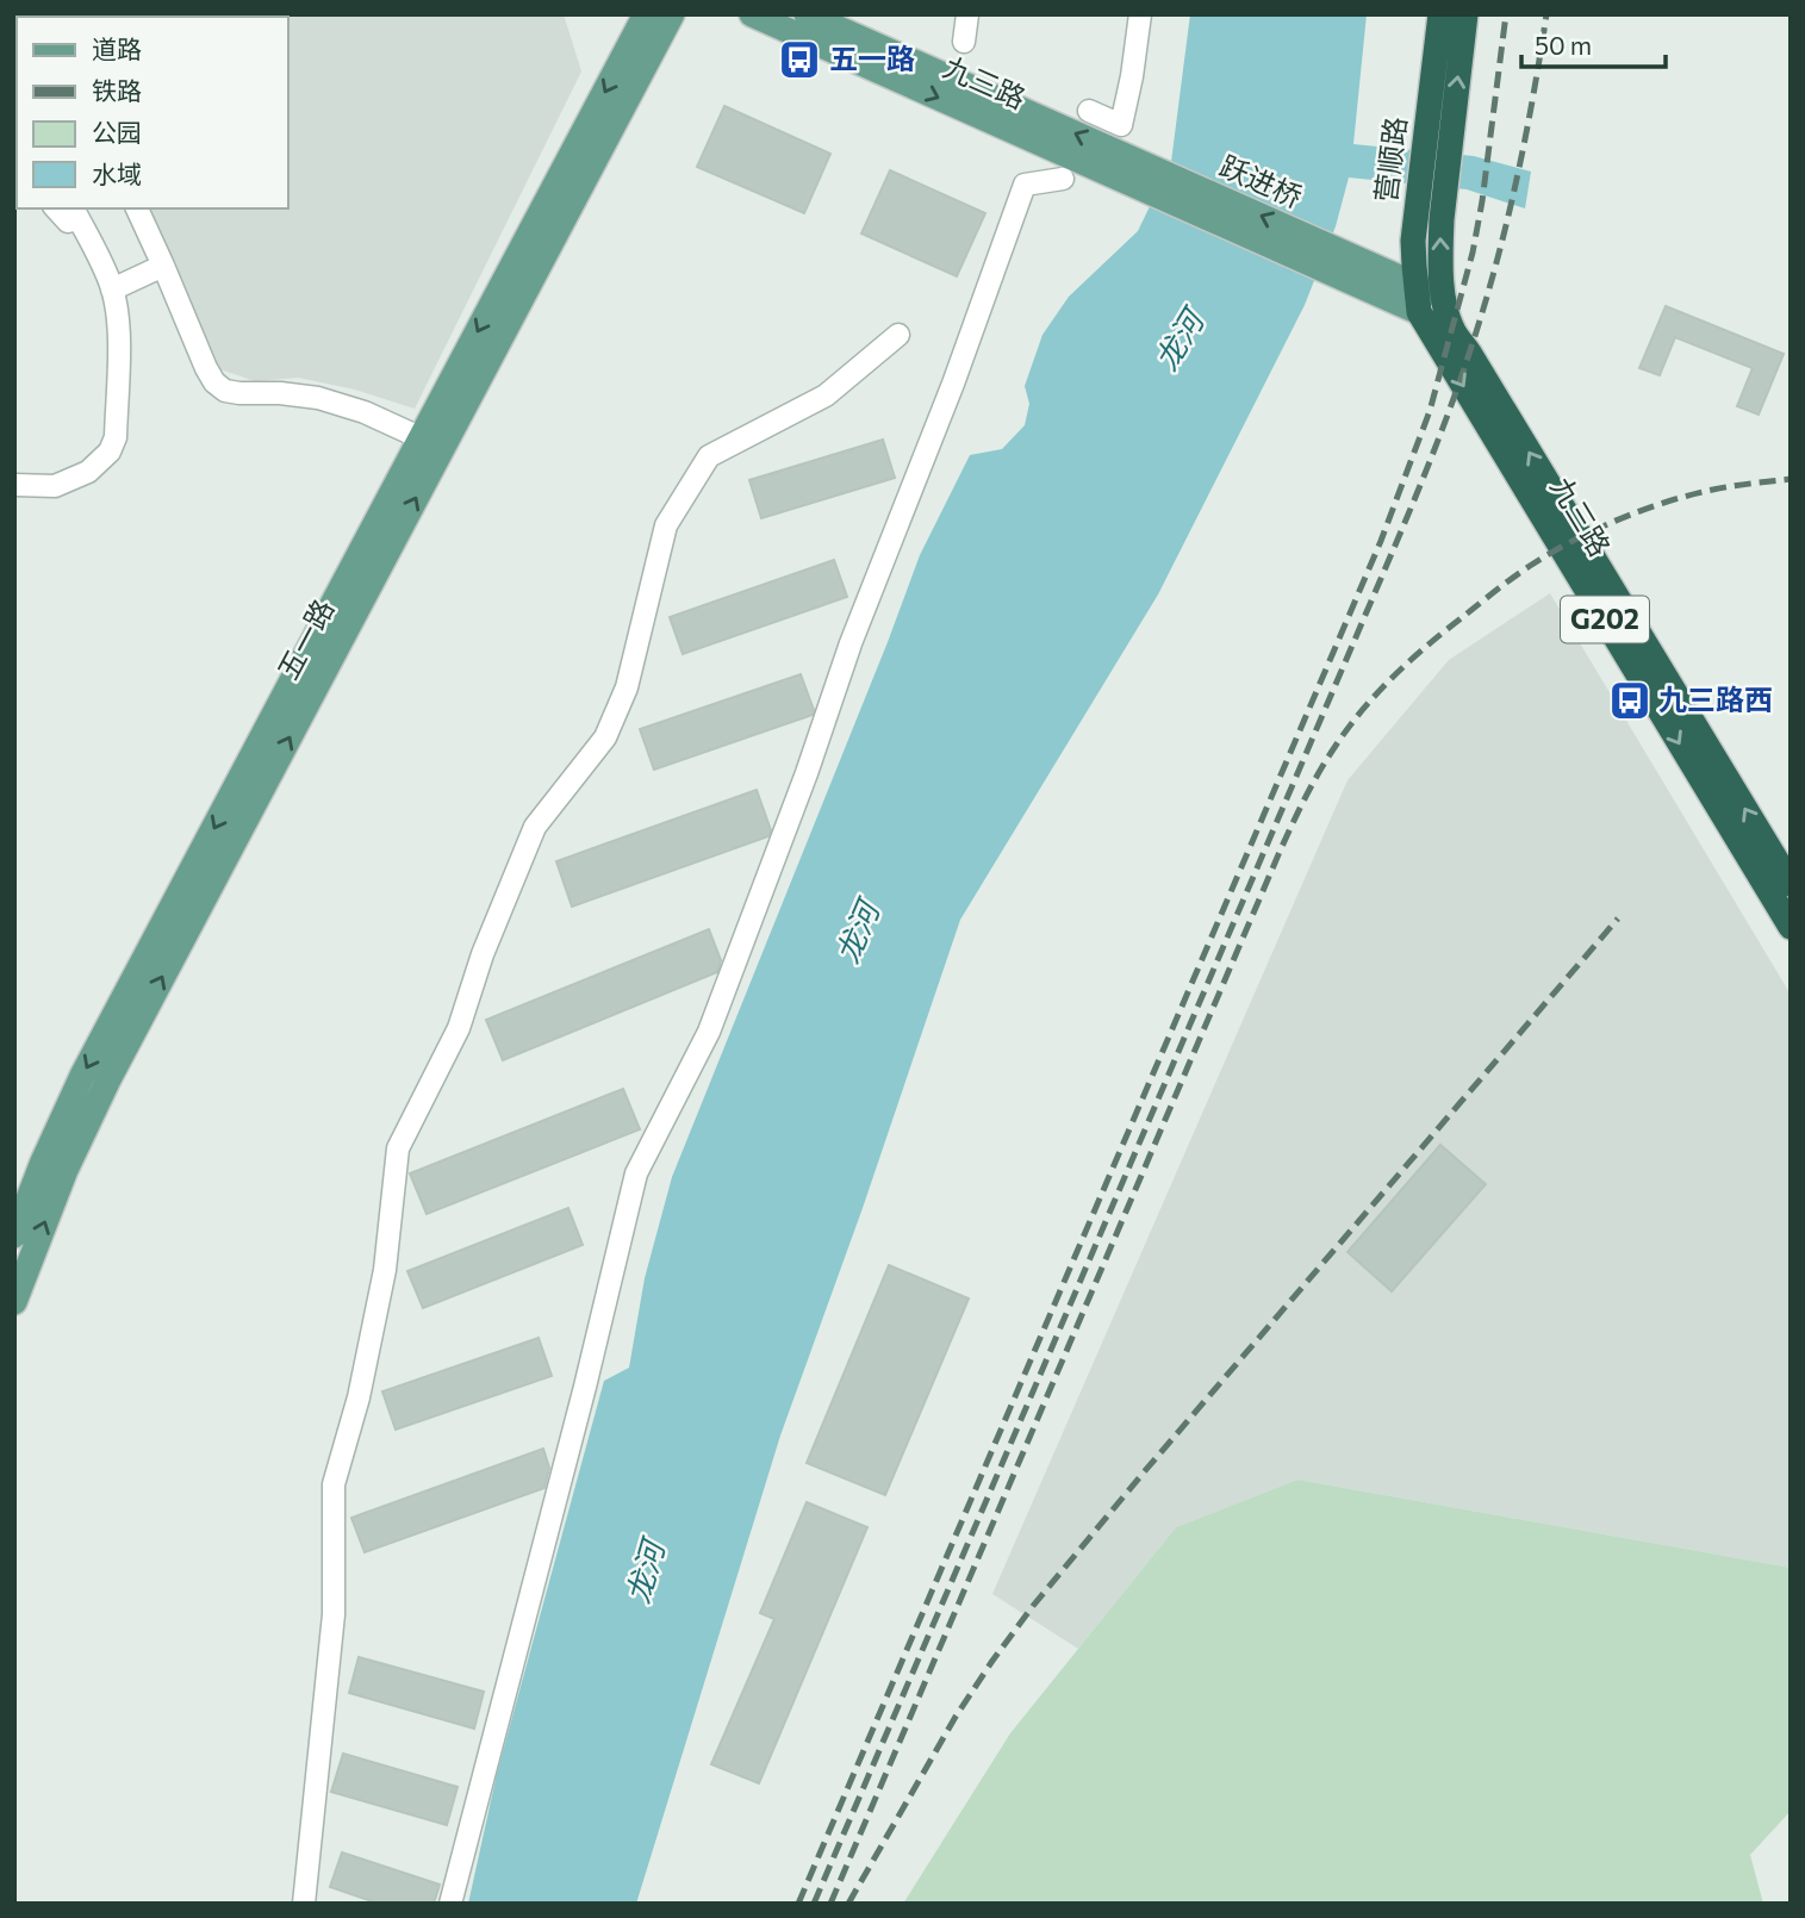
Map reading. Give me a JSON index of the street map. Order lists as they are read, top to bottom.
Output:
{
  "streets": {
    "highway": ["九三路", "营顺路", "G202"],
    "main road": ["跃进桥", "五一路"]
  },
  "crossings": [
    ["九三路", "营顺路"],
    ["九三路", "跃进桥"]
  ],
  "water": ["龙河"],
  "places": {
    "bus stop": ["五一路", "九三路西"]
  },
  "legend": [
    "道路",
    "铁路",
    "公园",
    "水域"
  ],
  "scale_bar": "50 m"
}
